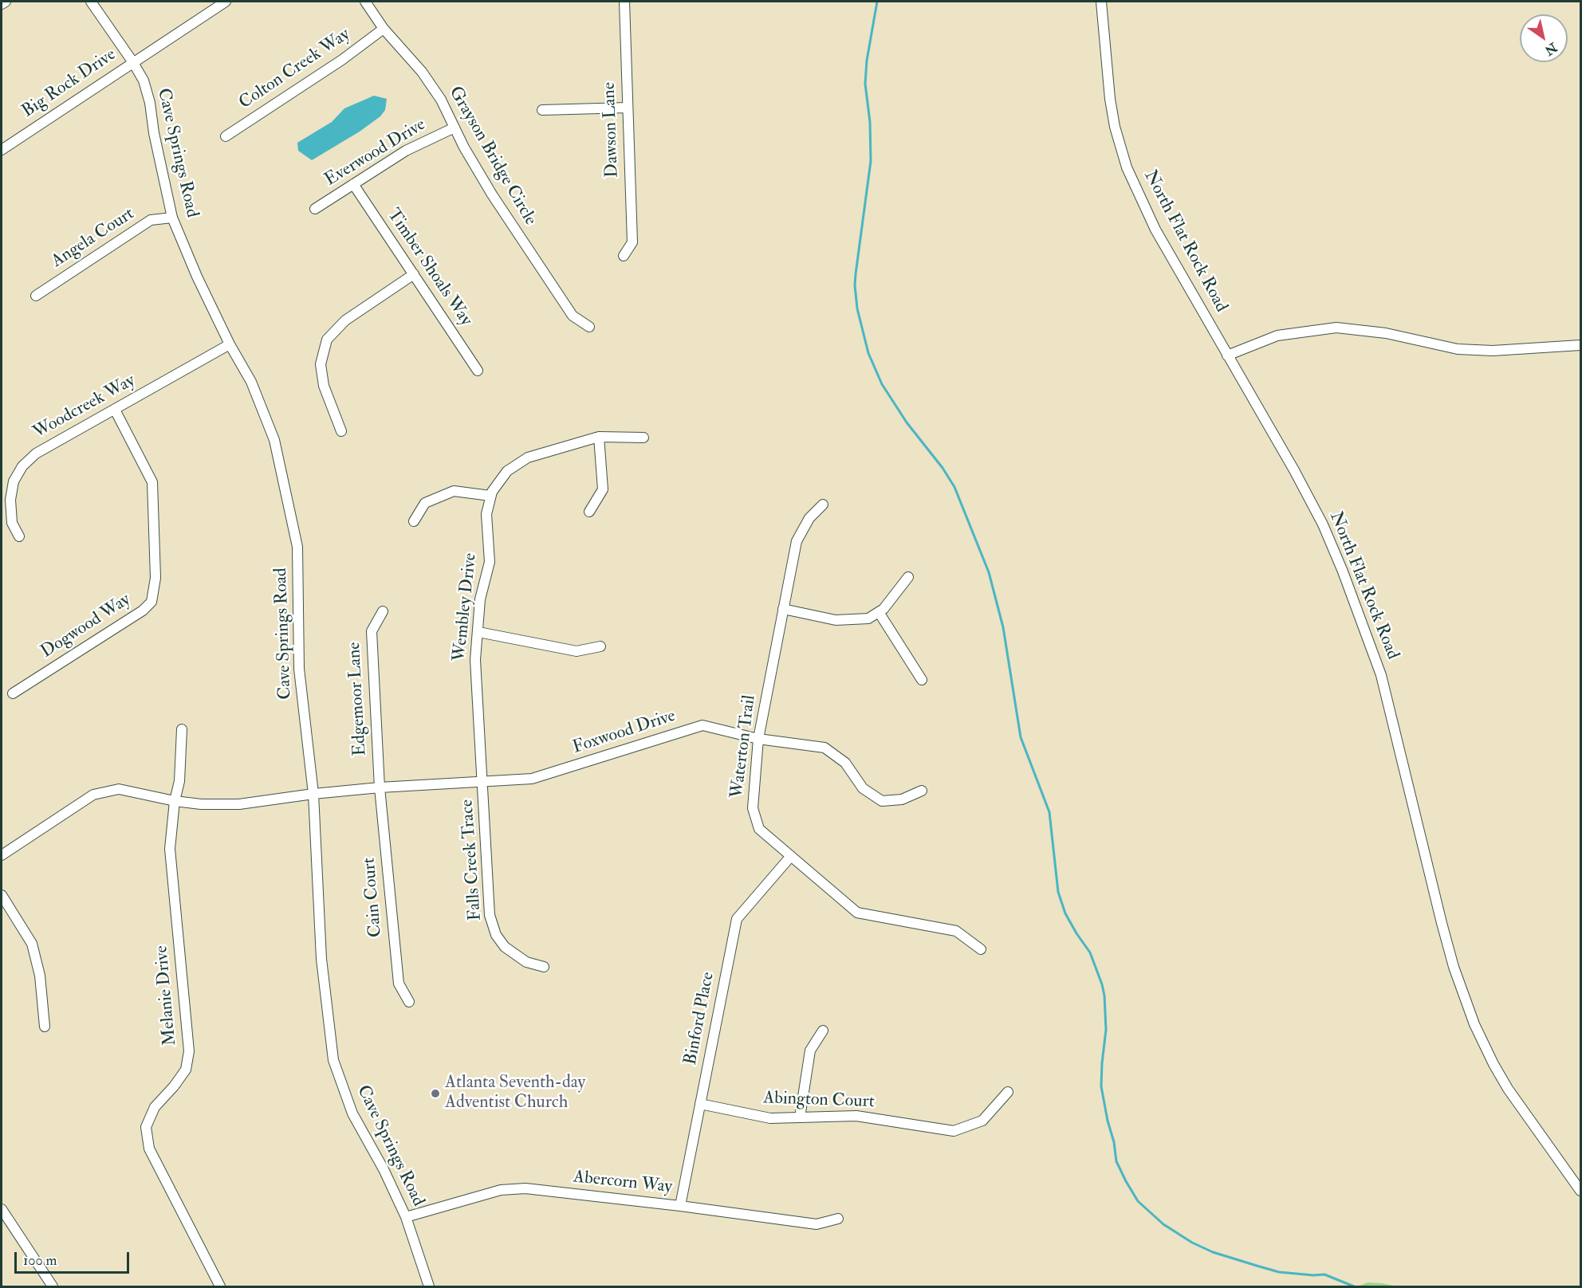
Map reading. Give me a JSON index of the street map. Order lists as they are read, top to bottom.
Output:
{
  "streets": {
    "street": [
      "Colton Creek Way",
      "Big Rock Drive",
      "Dawson Lane",
      "Cave Springs Road",
      "Everwood Drive",
      "Grayson Bridge Circle",
      "Angela Court",
      "North Flat Rock Road",
      "Timber Shoals Way",
      "Woodcreek Way",
      "Wembley Drive",
      "Dogwood Way",
      "Edgemoor Lane",
      "Foxwood Drive",
      "Waterton Trail",
      "Falls Creek Trace",
      "Cain Court",
      "Melanie Drive",
      "Binford Place",
      "Abington Court",
      "Abercorn Way"
    ]
  },
  "crossings": [
    ["Colton Creek Way", "Grayson Bridge Circle"],
    ["Big Rock Drive", "Cave Springs Road"],
    ["Cave Springs Road", "Angela Court"],
    ["Cave Springs Road", "Woodcreek Way"],
    ["Cave Springs Road", "Foxwood Drive"],
    ["Cave Springs Road", "Abercorn Way"],
    ["Everwood Drive", "Grayson Bridge Circle"],
    ["Everwood Drive", "Timber Shoals Way"],
    ["Woodcreek Way", "Dogwood Way"],
    ["Wembley Drive", "Foxwood Drive"],
    ["Wembley Drive", "Falls Creek Trace"],
    ["Edgemoor Lane", "Foxwood Drive"],
    ["Edgemoor Lane", "Cain Court"],
    ["Foxwood Drive", "Waterton Trail"],
    ["Foxwood Drive", "Falls Creek Trace"],
    ["Foxwood Drive", "Cain Court"],
    ["Foxwood Drive", "Melanie Drive"],
    ["Waterton Trail", "Binford Place"],
    ["Binford Place", "Abington Court"],
    ["Binford Place", "Abercorn Way"]
  ],
  "places": ["Atlanta Seventh-day Adventist Church"],
  "scale_bar": "100 m",
  "north": "bottom right"
}
